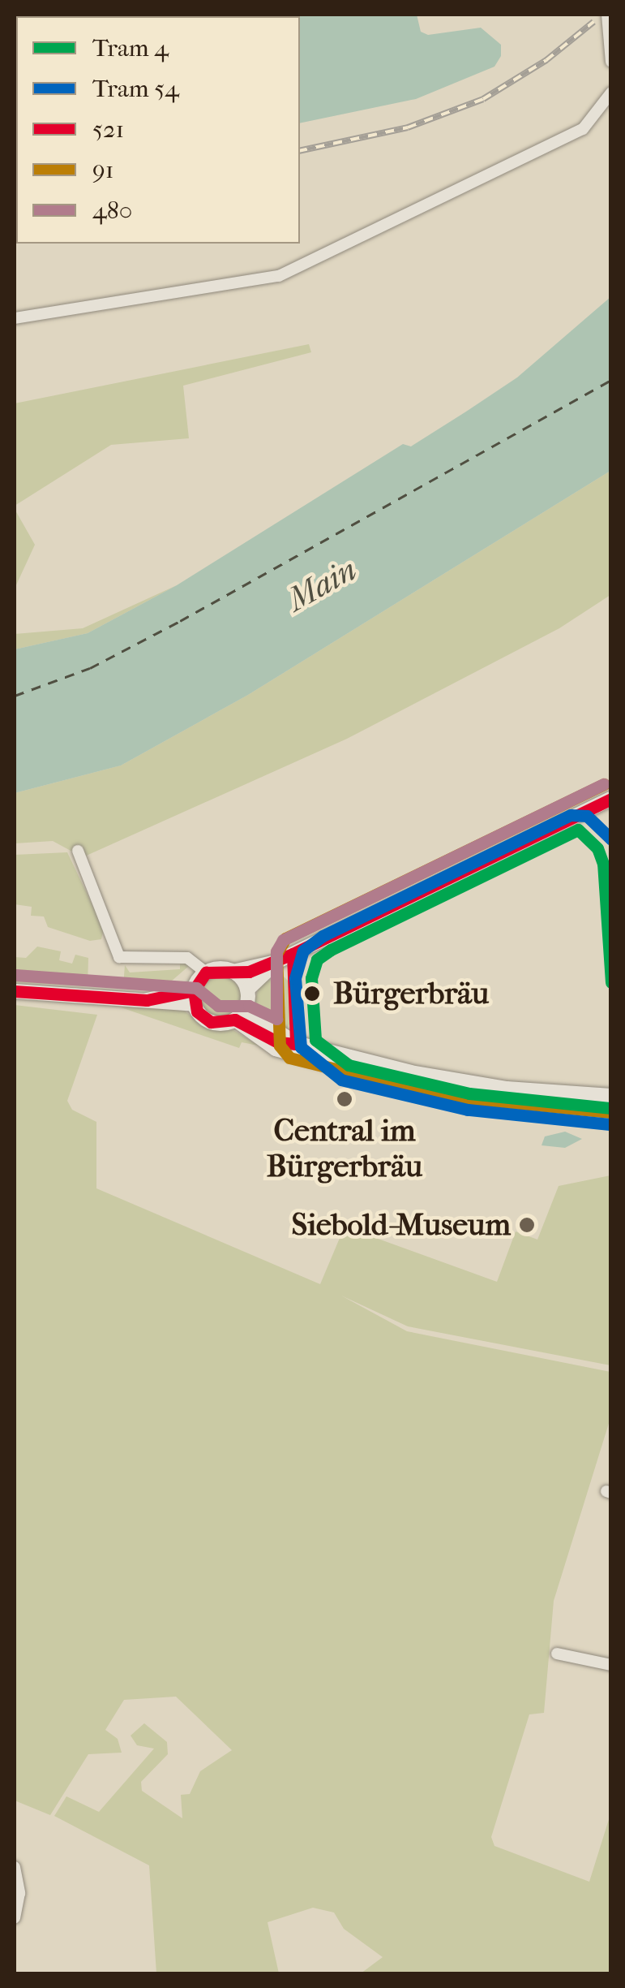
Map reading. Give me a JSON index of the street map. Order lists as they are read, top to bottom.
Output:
{
  "water": ["Main"],
  "places": ["Bürgerbräu", "Central im Bürgerbräu", "Siebold-Museum"],
  "lines": [
    "transit line 91",
    "transit line 480",
    "transit line 521",
    "tram line 54",
    "tram line 4"
  ],
  "legend": [
    "Tram 4",
    "Tram 54",
    "521",
    "91",
    "480"
  ]
}
